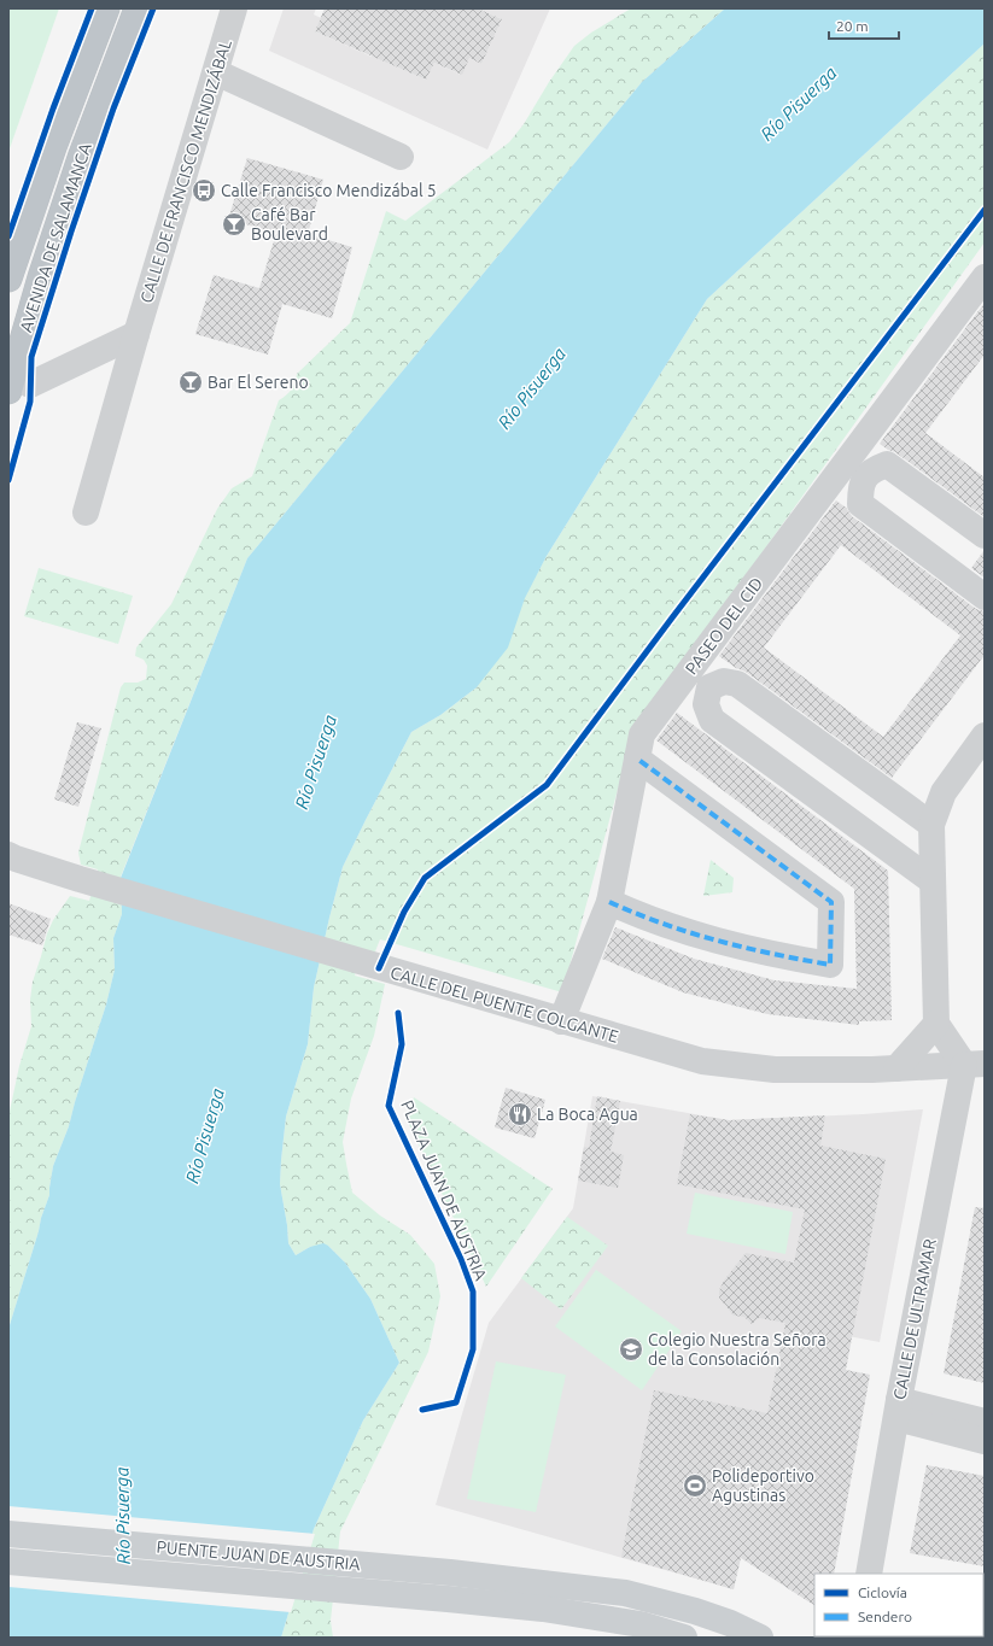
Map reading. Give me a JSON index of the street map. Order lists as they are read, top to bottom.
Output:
{
  "streets": {
    "highway": ["AVENIDA DE SALAMANCA"],
    "main road": ["PUENTE JUAN DE AUSTRIA"],
    "street": [
      "CALLE DE FRANCISCO MENDIZÁBAL",
      "PASEO DEL CID",
      "CALLE DEL PUENTE COLGANTE",
      "CALLE DE ULTRAMAR"
    ],
    "cycle path": ["PLAZA JUAN DE AUSTRIA"]
  },
  "crossings": [
    ["PASEO DEL CID", "CALLE DEL PUENTE COLGANTE"],
    ["CALLE DEL PUENTE COLGANTE", "CALLE DE ULTRAMAR"]
  ],
  "water": ["Río Pisuerga"],
  "places": {
    "bus stop": ["Calle Francisco Mendizábal 5"],
    "bar": ["Café Bar Boulevard", "Bar El Sereno"],
    "restaurant": ["La Boca Agua"],
    "school or university": ["Colegio Nuestra Señora de la Consolación"],
    "sports": ["Polideportivo Agustinas"]
  },
  "legend": ["Ciclovía", "Sendero"],
  "scale_bar": "20 m"
}
